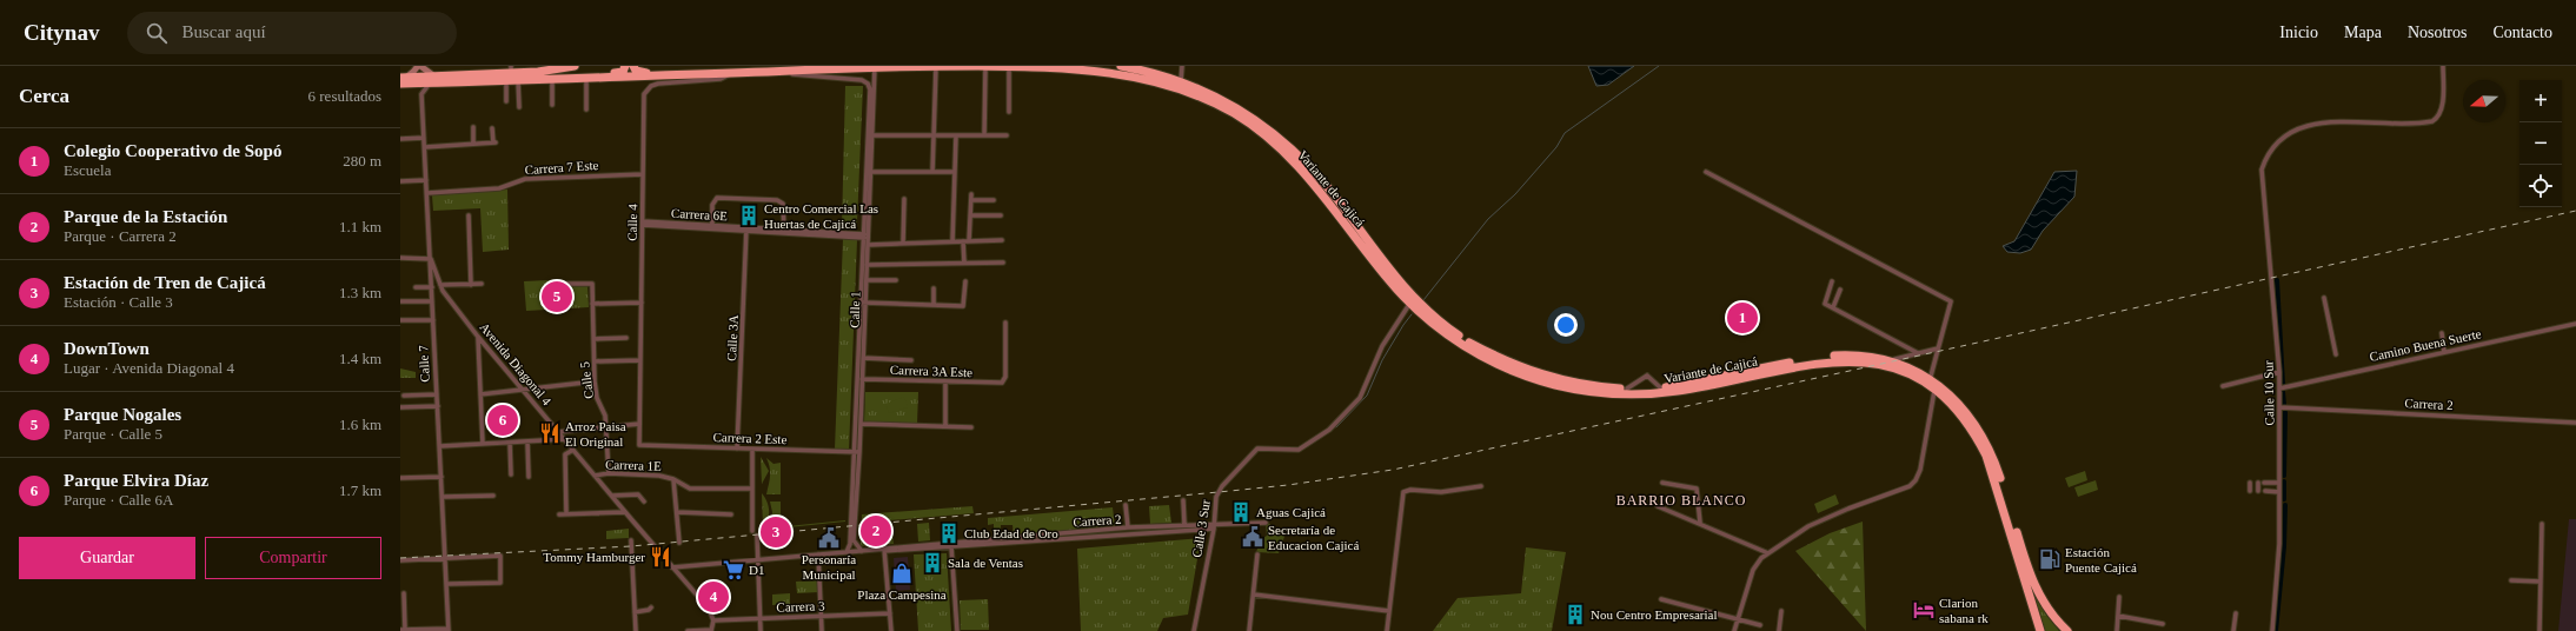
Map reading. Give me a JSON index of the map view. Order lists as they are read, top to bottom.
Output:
{
  "streets": {
    "highway": ["Variante de Cajicá"],
    "street": [
      "Carrera 7 Este",
      "Carrera 6E",
      "Calle 4",
      "Calle 1",
      "Calle 3A",
      "Camino Buena Suerte",
      "Calle 7",
      "Avenida Diagonal 4",
      "Carrera 3A Este",
      "Calle 5",
      "Calle 10 Sur",
      "Carrera 2",
      "Carrera 2 Este",
      "Carrera 1E",
      "Calle 3 Sur",
      "Carrera 3"
    ]
  },
  "crossings": [
    ["Carrera 7 Este", "Calle 4"],
    ["Carrera 7 Este", "Calle 7"],
    ["Variante de Cajicá", "Calle 4"],
    ["Variante de Cajicá", "Calle 1"],
    ["Variante de Cajicá", "Calle 3 Sur"],
    ["Carrera 6E", "Calle 4"],
    ["Carrera 6E", "Calle 1"],
    ["Carrera 6E", "Calle 3A"],
    ["Calle 4", "Carrera 2 Este"],
    ["Calle 1", "Carrera 3A Este"],
    ["Calle 1", "Carrera 2"],
    ["Calle 1", "Carrera 2 Este"],
    ["Calle 3A", "Carrera 2 Este"],
    ["Camino Buena Suerte", "Calle 10 Sur"],
    ["Calle 7", "Avenida Diagonal 4"],
    ["Avenida Diagonal 4", "Carrera 2"],
    ["Avenida Diagonal 4", "Carrera 1E"],
    ["Avenida Diagonal 4", "Carrera 3"],
    ["Calle 5", "Carrera 1E"],
    ["Calle 10 Sur", "Carrera 2"],
    ["Carrera 2", "Calle 3 Sur"]
  ],
  "districts": ["BARRIO BLANCO"],
  "places": {
    "building": [
      "Centro Comercial Las Huertas de Cajicá",
      "Aguas Cajicá",
      "Club Edad de Oro",
      "Sala de Ventas",
      "Nou Centro Empresarial"
    ],
    "restaurant": ["Arroz Paisa El Original", "Tommy Hamburger"],
    "public building": ["Secretaría de Educacion Cajicá", "Personaría Municipal"],
    "fuel station": ["Estación Puente Cajicá"],
    "supermarket": ["D1"],
    "shop": ["Plaza Campesina"],
    "hotel": ["Clarion sabana rk"]
  },
  "north": "left",
  "page": {
    "header": "Citynav",
    "search": "Buscar aquí",
    "nav": [
      "Inicio",
      "Mapa",
      "Nosotros",
      "Contacto"
    ],
    "heading": ["Cerca", "6 resultados"],
    "map_buttons": ["+", "−"],
    "list": [
      {
        "mark": "1",
        "name": "Colegio Cooperativo de Sopó",
        "note": "Escuela",
        "value": "280 m"
      },
      {
        "mark": "2",
        "name": "Parque de la Estación",
        "note": "Parque · Carrera 2",
        "value": "1.1 km"
      },
      {
        "mark": "3",
        "name": "Estación de Tren de Cajicá",
        "note": "Estación · Calle 3",
        "value": "1.3 km"
      },
      {
        "mark": "4",
        "name": "DownTown",
        "note": "Lugar · Avenida Diagonal 4",
        "value": "1.4 km"
      },
      {
        "mark": "5",
        "name": "Parque Nogales",
        "note": "Parque · Calle 5",
        "value": "1.6 km"
      },
      {
        "mark": "6",
        "name": "Parque Elvira Díaz",
        "note": "Parque · Calle 6A",
        "value": "1.7 km"
      }
    ],
    "pins": [
      "5",
      "1",
      "6",
      "2",
      "3",
      "4"
    ],
    "buttons": ["Guardar", "Compartir"]
  }
}
